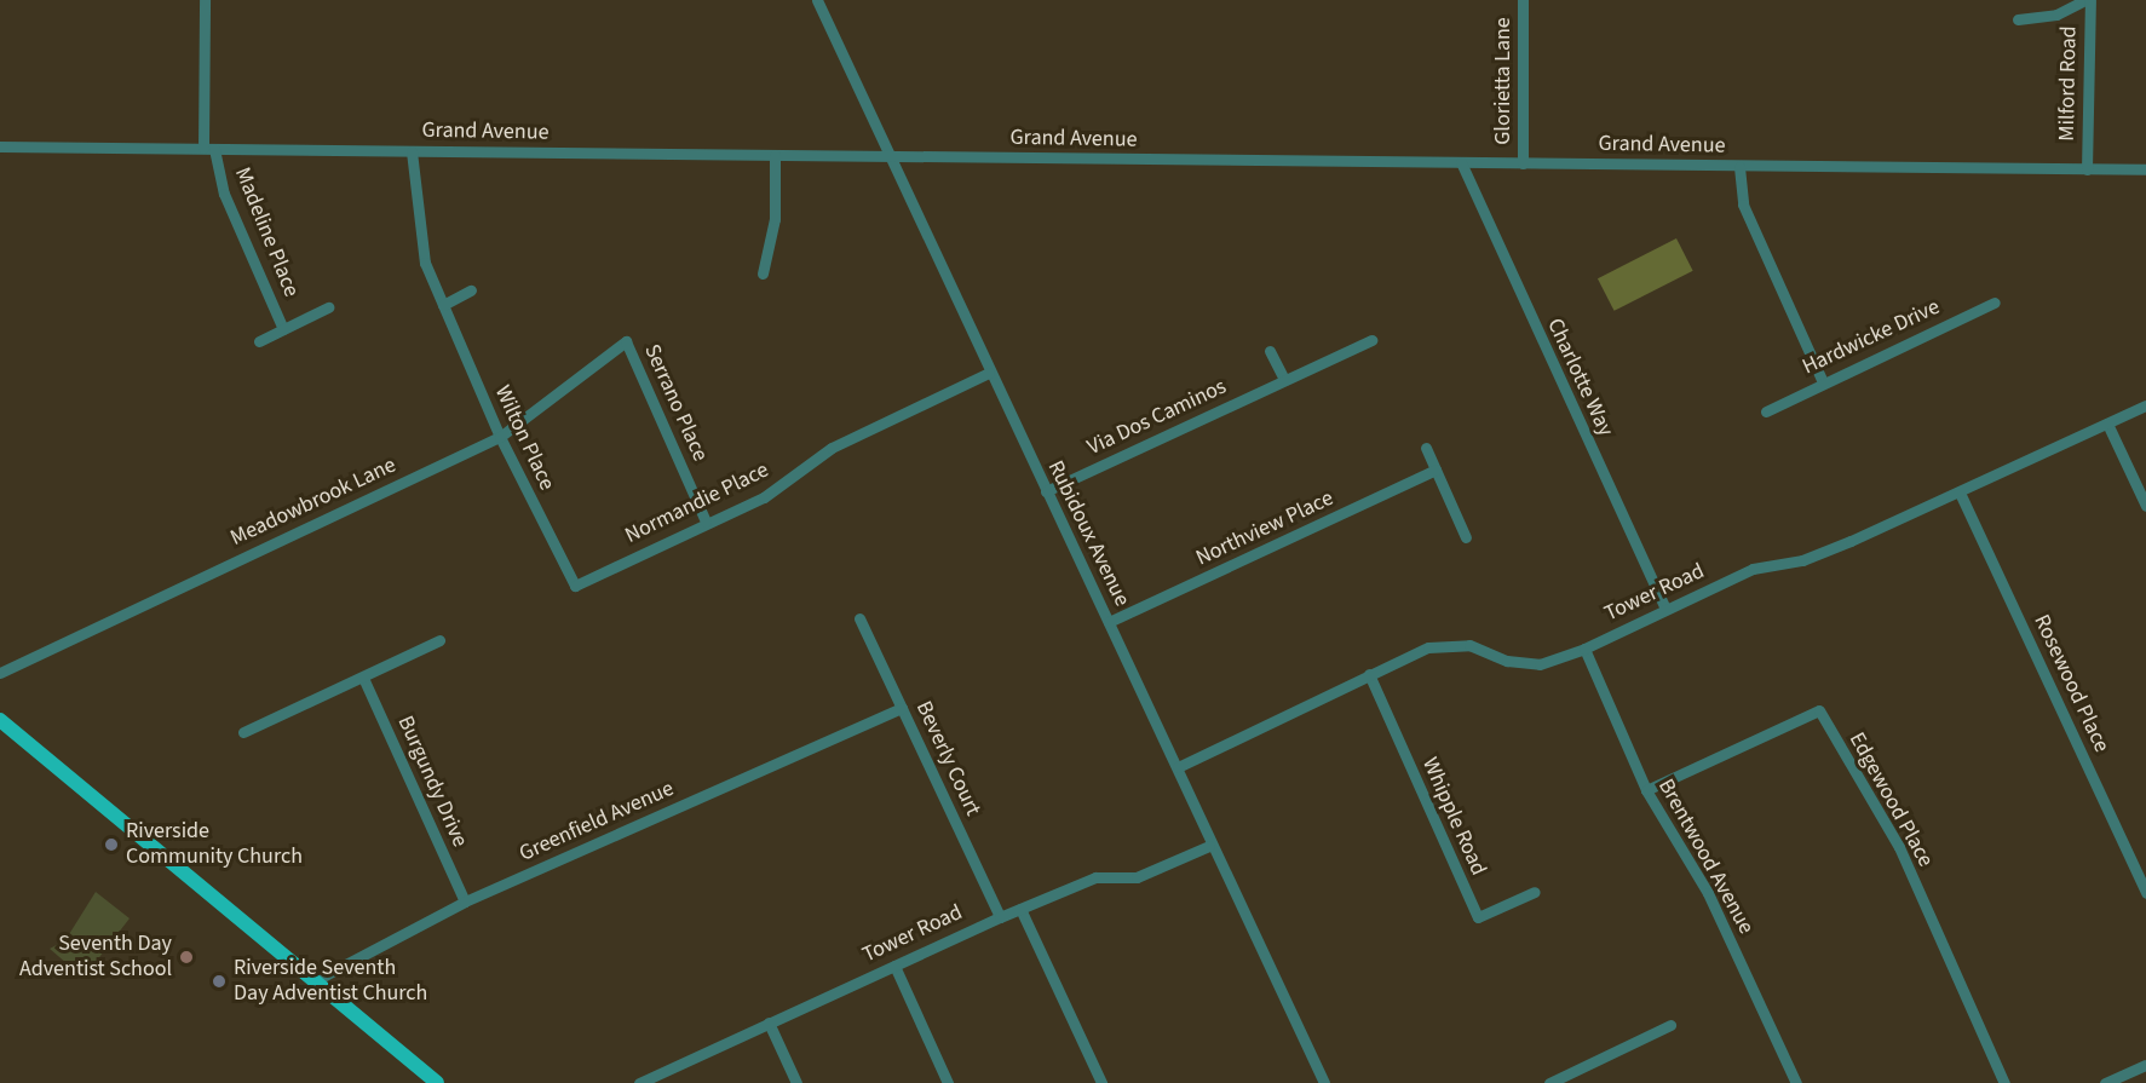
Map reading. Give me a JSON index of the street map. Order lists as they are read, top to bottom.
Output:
{
  "streets": {
    "street": [
      "Glorietta Lane",
      "Milford Road",
      "Grand Avenue",
      "Madeline Place",
      "Hardwicke Drive",
      "Charlotte Way",
      "Serrano Place",
      "Via Dos Caminos",
      "Wilton Place",
      "Meadowbrook Lane",
      "Normandie Place",
      "Northview Place",
      "Rubidoux Avenue",
      "Tower Road",
      "Rosewood Place",
      "Beverly Court",
      "Burgundy Drive",
      "Edgewood Place",
      "Whipple Road",
      "Greenfield Avenue",
      "Brentwood Avenue"
    ]
  },
  "crossings": [
    ["Glorietta Lane", "Grand Avenue"],
    ["Milford Road", "Grand Avenue"],
    ["Grand Avenue", "Madeline Place"],
    ["Grand Avenue", "Charlotte Way"],
    ["Grand Avenue", "Wilton Place"],
    ["Grand Avenue", "Rubidoux Avenue"],
    ["Charlotte Way", "Tower Road"],
    ["Serrano Place", "Meadowbrook Lane"],
    ["Serrano Place", "Normandie Place"],
    ["Via Dos Caminos", "Rubidoux Avenue"],
    ["Wilton Place", "Meadowbrook Lane"],
    ["Wilton Place", "Normandie Place"],
    ["Normandie Place", "Rubidoux Avenue"],
    ["Northview Place", "Rubidoux Avenue"],
    ["Rubidoux Avenue", "Tower Road"],
    ["Tower Road", "Rosewood Place"],
    ["Tower Road", "Beverly Court"],
    ["Tower Road", "Whipple Road"],
    ["Tower Road", "Brentwood Avenue"],
    ["Beverly Court", "Greenfield Avenue"],
    ["Burgundy Drive", "Greenfield Avenue"],
    ["Edgewood Place", "Brentwood Avenue"]
  ],
  "places": ["Riverside Community Church", "Seventh Day Adventist School", "Riverside Seventh Day Adventist Church"]
}
